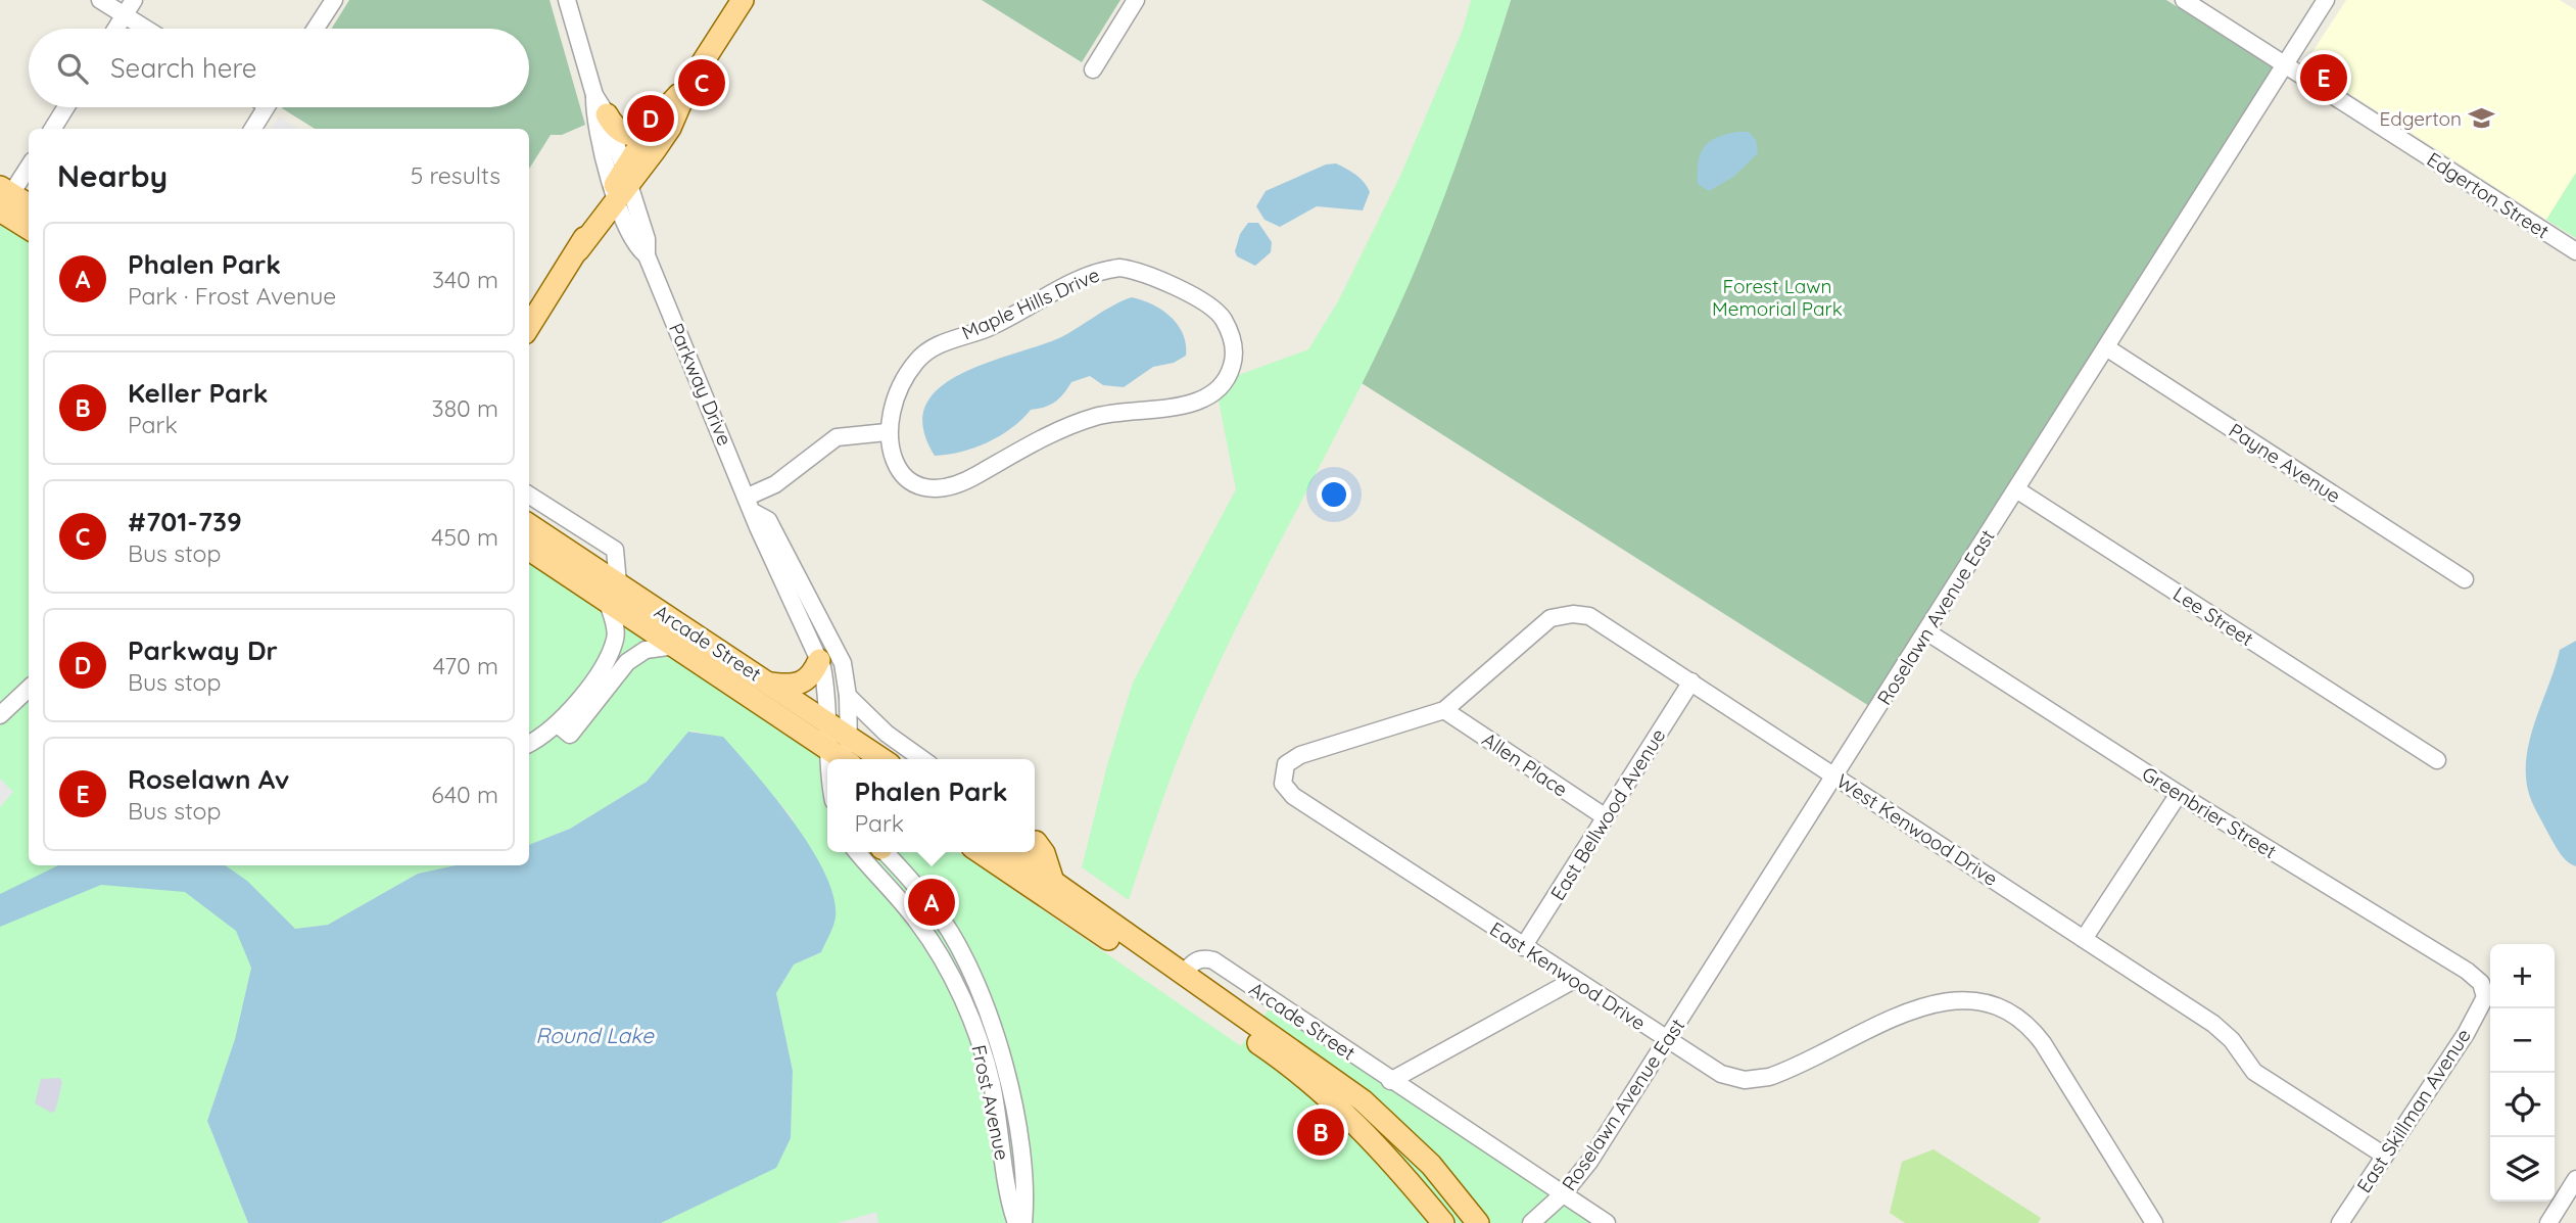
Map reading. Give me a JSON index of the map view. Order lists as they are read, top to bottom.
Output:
{
  "streets": {
    "main road": ["Arcade Street"],
    "street": [
      "Edgerton Street",
      "Maple Hills Drive",
      "Parkway Drive",
      "Payne Avenue",
      "Lee Street",
      "Roselawn Avenue East",
      "Allen Place",
      "Greenbrier Street",
      "East Bellwood Avenue",
      "West Kenwood Drive",
      "East Kenwood Drive",
      "Frost Avenue",
      "East Skillman Avenue"
    ]
  },
  "crossings": [
    ["Edgerton Street", "Roselawn Avenue East"],
    ["Parkway Drive", "Arcade Street"],
    ["Payne Avenue", "Roselawn Avenue East"],
    ["Lee Street", "Roselawn Avenue East"],
    ["Roselawn Avenue East", "Arcade Street"],
    ["Roselawn Avenue East", "Greenbrier Street"],
    ["Roselawn Avenue East", "West Kenwood Drive"],
    ["Roselawn Avenue East", "East Kenwood Drive"],
    ["Allen Place", "East Bellwood Avenue"],
    ["Allen Place", "West Kenwood Drive"],
    ["Allen Place", "East Kenwood Drive"],
    ["Greenbrier Street", "East Skillman Avenue"],
    ["East Bellwood Avenue", "West Kenwood Drive"],
    ["East Bellwood Avenue", "East Kenwood Drive"],
    ["West Kenwood Drive", "East Kenwood Drive"],
    ["West Kenwood Drive", "East Skillman Avenue"]
  ],
  "water": ["Round Lake"],
  "parks": ["Forest Lawn Memorial Park"],
  "places": {
    "school or university": ["Edgerton"]
  },
  "page": {
    "search": "Search here",
    "pins": [
      "E",
      "C",
      "D",
      "A",
      "B"
    ],
    "heading": ["Nearby", "5 results"],
    "list": [
      {
        "mark": "A",
        "name": "Phalen Park",
        "note": "Park · Frost Avenue",
        "value": "340 m"
      },
      {
        "mark": "B",
        "name": "Keller Park",
        "note": "Park",
        "value": "380 m"
      },
      {
        "mark": "C",
        "name": "#701-739",
        "note": "Bus stop",
        "value": "450 m"
      },
      {
        "mark": "D",
        "name": "Parkway Dr",
        "note": "Bus stop",
        "value": "470 m"
      },
      {
        "mark": "E",
        "name": "Roselawn Av",
        "note": "Bus stop",
        "value": "640 m"
      }
    ],
    "popup": ["Phalen Park", "Park"],
    "map_buttons": ["+", "−"]
  }
}
